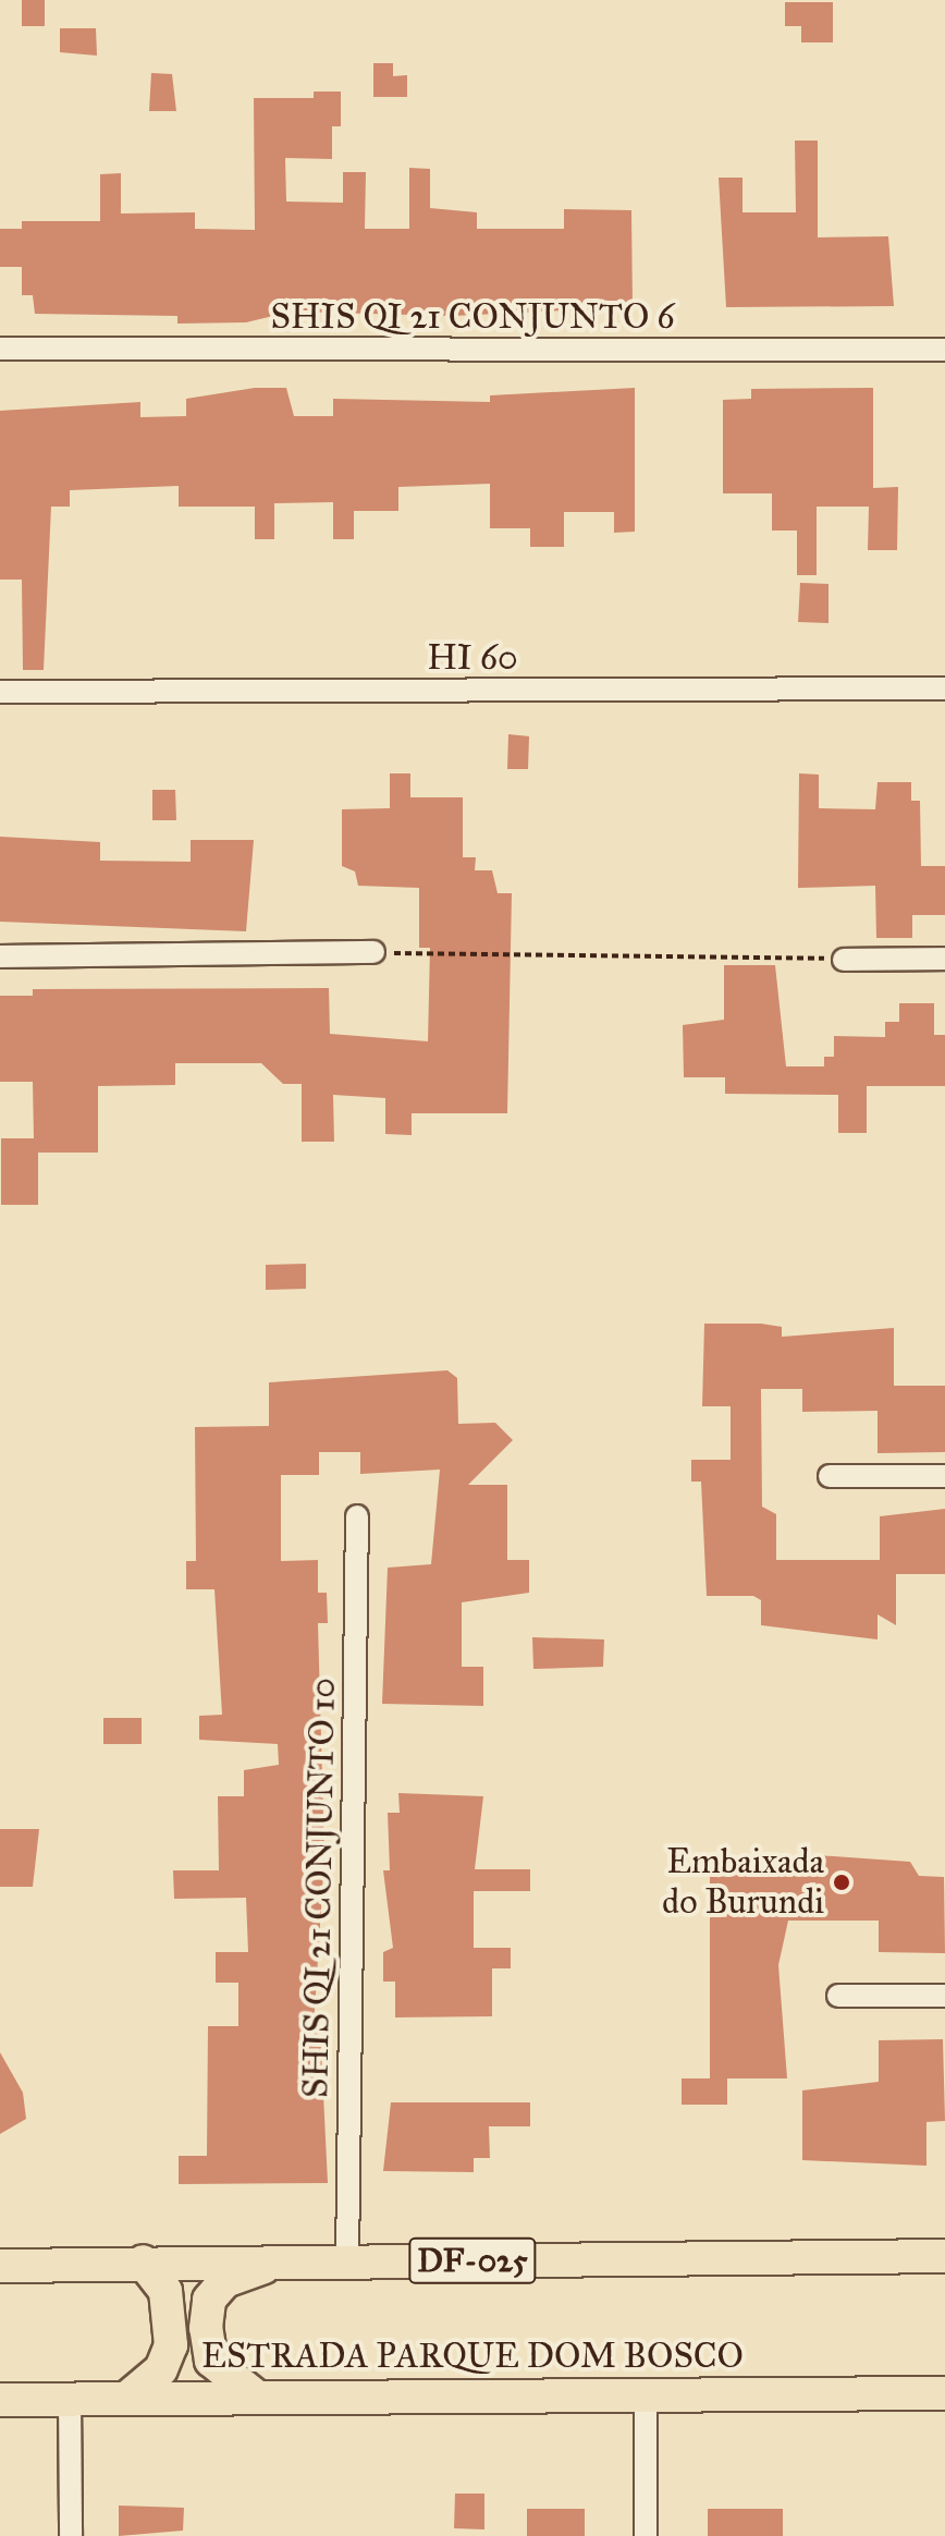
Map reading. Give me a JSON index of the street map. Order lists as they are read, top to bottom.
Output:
{
  "streets": {
    "main road": ["DF-025", "ESTRADA PARQUE DOM BOSCO"],
    "street": ["SHIS QI 21 CONJUNTO 6", "HI 60", "SHIS QI 21 CONJUNTO 10"]
  },
  "crossings": [
    ["SHIS QI 21 CONJUNTO 10", "DF-025"]
  ],
  "places": ["Embaixada do Burundi"]
}
